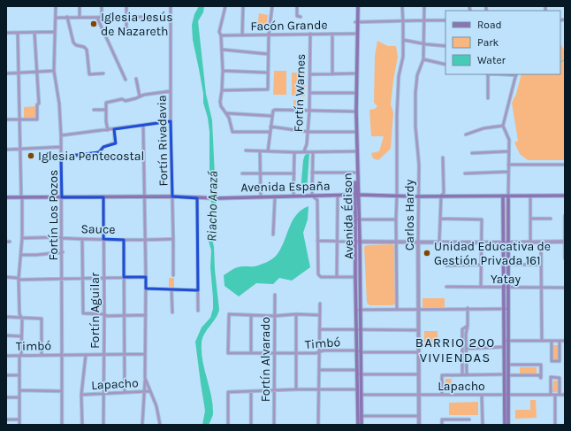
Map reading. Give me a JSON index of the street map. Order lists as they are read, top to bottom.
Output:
{
  "streets": {
    "main road": ["Avenida España", "Avenida Édison"],
    "street": [
      "Facón Grande",
      "Fortín Warnes",
      "Fortín Rivadavia",
      "Fortín Los Pozos",
      "Carlos Hardy",
      "Sauce",
      "Yatay",
      "Fortín Aguilar",
      "Timbó",
      "Fortín Alvarado",
      "Lapacho"
    ]
  },
  "crossings": [
    ["Facón Grande", "Fortín Warnes"],
    ["Facón Grande", "Avenida Édison"],
    ["Fortín Rivadavia", "Avenida España"],
    ["Fortín Rivadavia", "Sauce"],
    ["Avenida España", "Fortín Los Pozos"],
    ["Avenida España", "Carlos Hardy"],
    ["Avenida España", "Avenida Édison"],
    ["Avenida España", "Fortín Aguilar"],
    ["Fortín Los Pozos", "Sauce"],
    ["Fortín Los Pozos", "Timbó"],
    ["Carlos Hardy", "Timbó"],
    ["Carlos Hardy", "Lapacho"],
    ["Avenida Édison", "Timbó"],
    ["Avenida Édison", "Lapacho"],
    ["Sauce", "Fortín Aguilar"],
    ["Fortín Aguilar", "Timbó"],
    ["Fortín Aguilar", "Lapacho"],
    ["Timbó", "Fortín Alvarado"]
  ],
  "districts": ["BARRIO 200 VIVIENDAS"],
  "water": ["Riacho Arazá"],
  "places": ["Iglesia Jesús de Nazareth", "Iglesia Pentecostal", "Unidad Educativa de Gestión Privada 161"],
  "legend": ["Road", "Park", "Water"]
}
